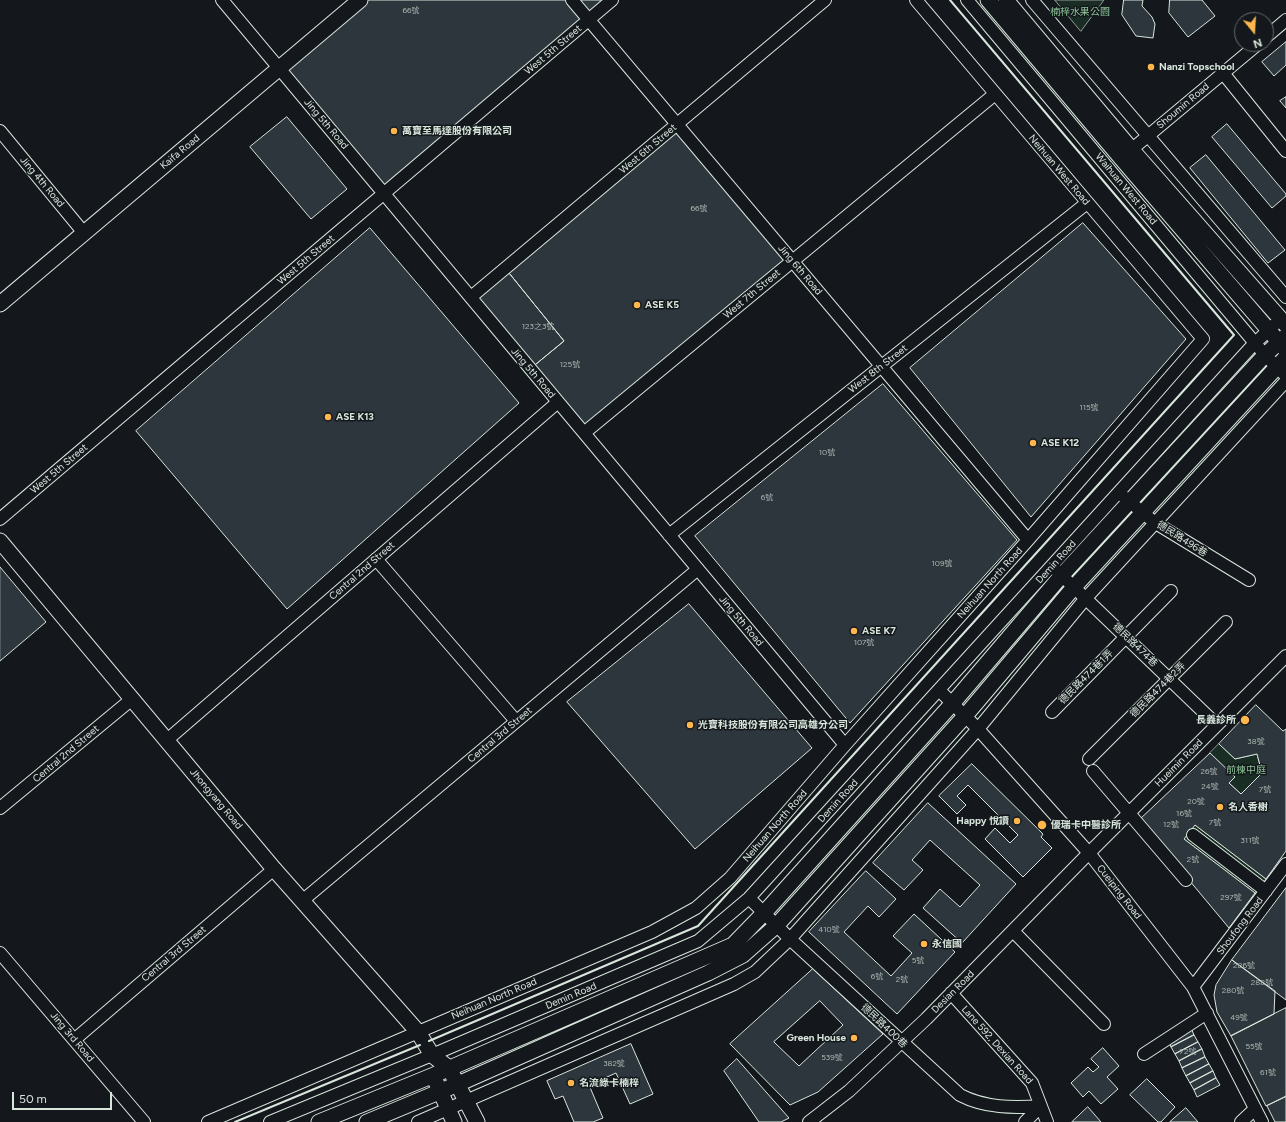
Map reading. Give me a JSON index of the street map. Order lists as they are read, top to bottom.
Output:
{
  "streets": {
    "street": [
      "West 5th Street",
      "Shoumin Road",
      "Jing 5th Road",
      "West 6th Street",
      "Kaifa Road",
      "Neihuan West Road",
      "Jing 4th Road",
      "Waihuan West Road",
      "Jing 6th Road",
      "West 7th Street",
      "West 8th Street",
      "德民路496巷",
      "Demin Road",
      "Central 2nd Street",
      "Neihuan North Road",
      "德民路474巷",
      "德民路474巷1弄",
      "德民路474巷2弄",
      "Central 3rd Street",
      "Hueimin Road",
      "Jhongyang Road",
      "Cueiping Road",
      "Shoufong Road",
      "Desian Road",
      "德民路400巷",
      "Jing 3rd Road",
      "Lane 592, Dexian Road"
    ]
  },
  "crossings": [
    ["West 5th Street", "Jing 5th Road"],
    ["West 5th Street", "Jing 6th Road"],
    ["Shoumin Road", "Waihuan West Road"],
    ["Jing 5th Road", "West 6th Street"],
    ["Jing 5th Road", "Kaifa Road"],
    ["Jing 5th Road", "West 7th Street"],
    ["Jing 5th Road", "West 8th Street"],
    ["Jing 5th Road", "Central 2nd Street"],
    ["Jing 5th Road", "Neihuan North Road"],
    ["Jing 5th Road", "Central 3rd Street"],
    ["West 6th Street", "Jing 6th Road"],
    ["Kaifa Road", "Jing 4th Road"],
    ["Neihuan West Road", "West 7th Street"],
    ["Neihuan West Road", "West 8th Street"],
    ["Neihuan West Road", "Neihuan North Road"],
    ["Waihuan West Road", "Demin Road"],
    ["Jing 6th Road", "West 7th Street"],
    ["Jing 6th Road", "West 8th Street"],
    ["Jing 6th Road", "Neihuan North Road"],
    ["德民路496巷", "Demin Road"],
    ["Demin Road", "德民路474巷"],
    ["Demin Road", "Jhongyang Road"],
    ["Demin Road", "Cueiping Road"],
    ["Demin Road", "德民路400巷"],
    ["Central 2nd Street", "Jhongyang Road"],
    ["Neihuan North Road", "Jhongyang Road"],
    ["德民路474巷", "德民路474巷1弄"],
    ["德民路474巷", "德民路474巷2弄"],
    ["德民路474巷", "Hueimin Road"],
    ["Central 3rd Street", "Jhongyang Road"],
    ["Central 3rd Street", "Jing 3rd Road"],
    ["Hueimin Road", "Cueiping Road"],
    ["Hueimin Road", "Desian Road"],
    ["Cueiping Road", "Shoufong Road"],
    ["Cueiping Road", "Desian Road"],
    ["Desian Road", "德民路400巷"],
    ["Desian Road", "Lane 592, Dexian Road"],
    ["德民路400巷", "Lane 592, Dexian Road"]
  ],
  "parks": ["楠梓水果公園", "前棟中庭"],
  "places": [
    "Nanzi Topschool",
    "萬寶至馬達股份有限公司",
    "ASE K5",
    "ASE K13",
    "ASE K12",
    "ASE K7",
    "長義診所",
    "光寶科技股份有限公司高雄分公司",
    "名人香榭",
    "Happy 悅讀",
    "優瑞卡中醫診所",
    "永信國",
    "Green House",
    "名流綠卡楠梓"
  ],
  "house_numbers": [
    "66號",
    "66號",
    "123之3號",
    "125號",
    "115號",
    "10號",
    "6號",
    "109號",
    "107號",
    "38號",
    "26號",
    "24號",
    "7號",
    "20號",
    "16號",
    "7號",
    "12號",
    "311號",
    "2號",
    "297號",
    "410號",
    "5號",
    "286號",
    "6號",
    "2號",
    "288號",
    "280號",
    "49號",
    "55號",
    "72號",
    "539號",
    "382號",
    "61號"
  ],
  "scale_bar": "50 m",
  "north": "bottom"
}
